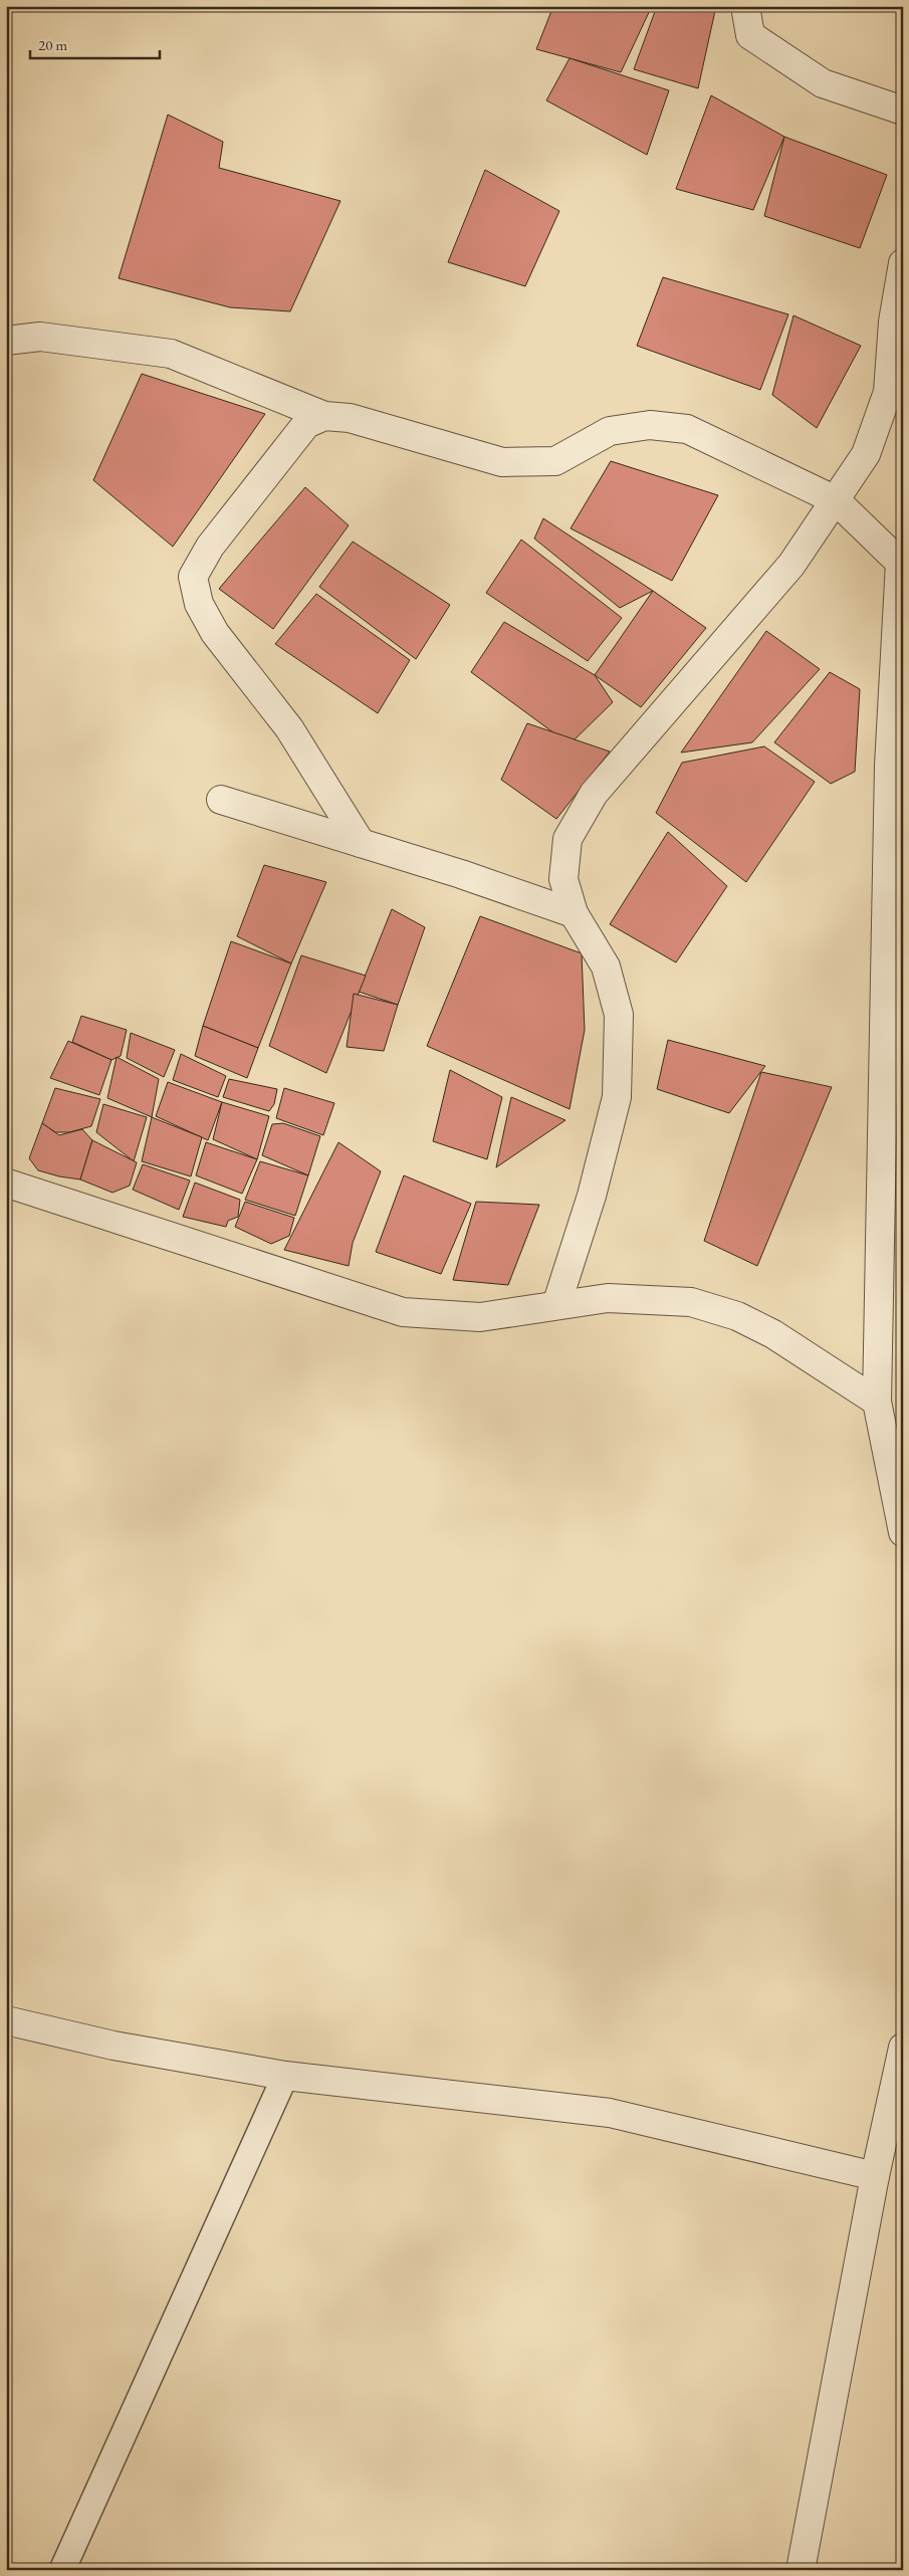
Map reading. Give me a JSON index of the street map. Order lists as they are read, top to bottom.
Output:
{
  "scale_bar": "20 m"
}
